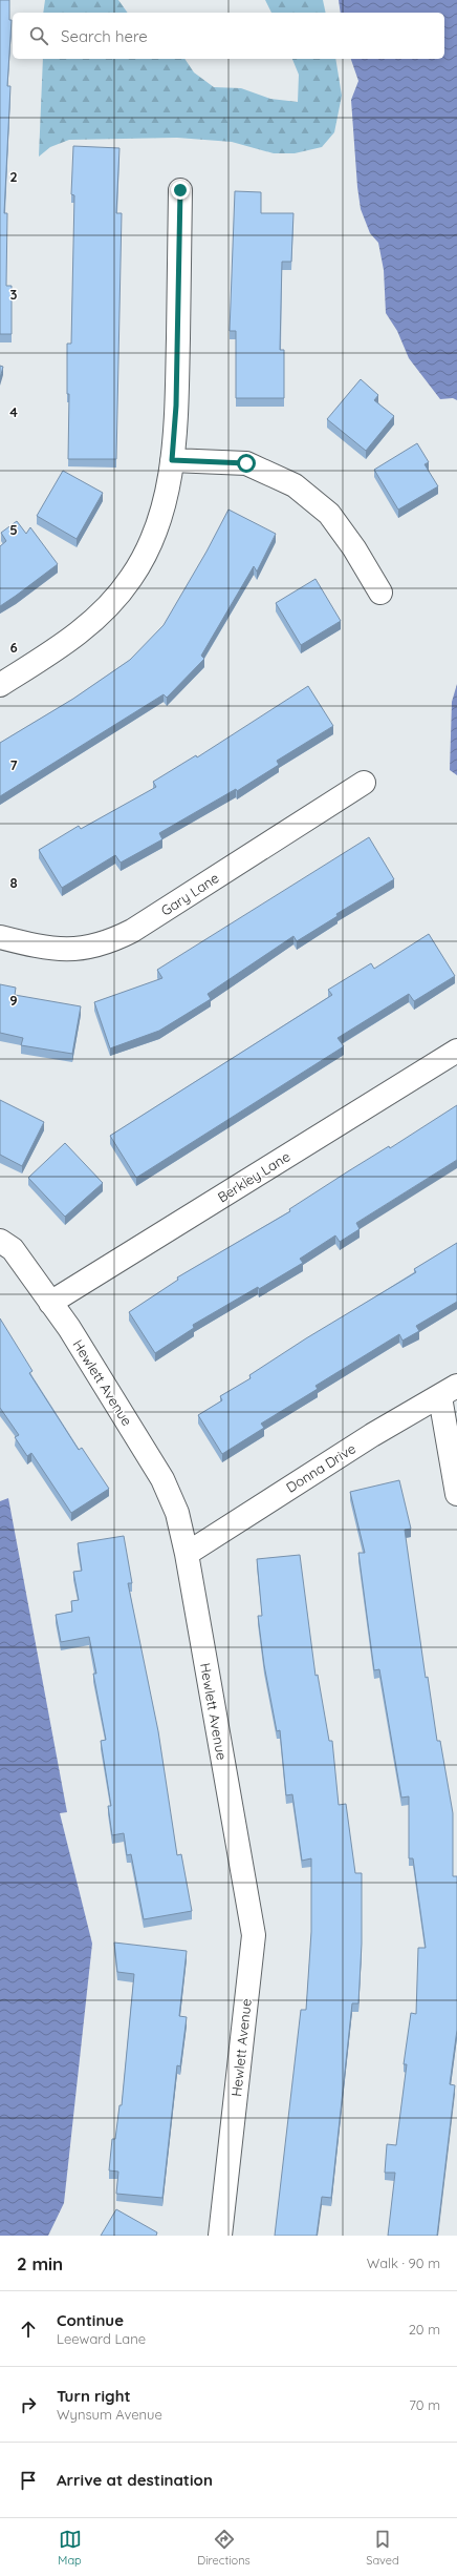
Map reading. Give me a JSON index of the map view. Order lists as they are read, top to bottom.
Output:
{
  "streets": {
    "street": [
      "Gary Lane",
      "Berkley Lane",
      "Hewlett Avenue",
      "Donna Drive"
    ]
  },
  "crossings": [
    ["Berkley Lane", "Hewlett Avenue"],
    ["Hewlett Avenue", "Donna Drive"]
  ],
  "page": {
    "search": "Search here",
    "heading": ["2 min", "Walk · 90 m"],
    "list": [
      ["Continue", "Leeward Lane", "20 m"],
      ["Turn right", "Wynsum Avenue", "70 m"],
      "Arrive at destination"
    ],
    "nav": ["Map", "Directions", "Saved"]
  },
  "grid": {
    "rows": [
      "2",
      "3",
      "4",
      "5",
      "6",
      "7",
      "8",
      "9"
    ]
  }
}
